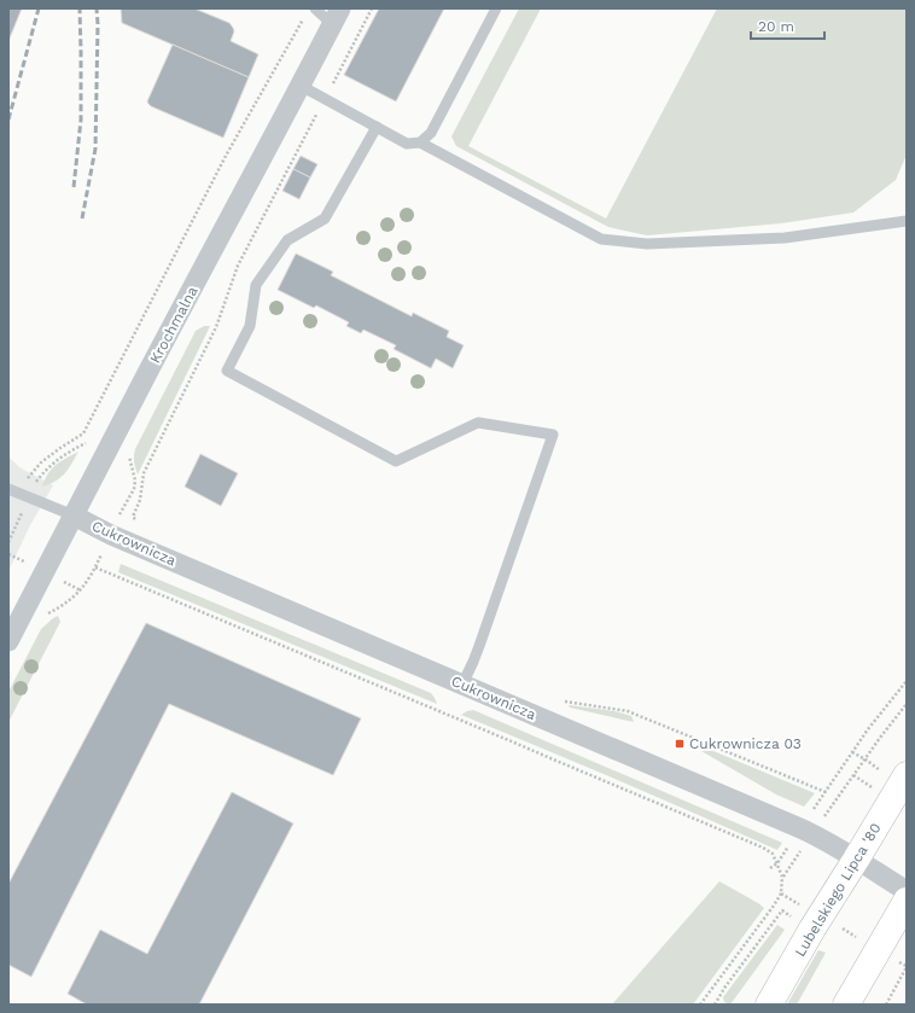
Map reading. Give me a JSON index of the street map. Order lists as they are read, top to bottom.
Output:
{
  "streets": {
    "main road": ["Lubelskiego Lipca '80"],
    "street": ["Krochmalna", "Cukrownicza"]
  },
  "crossings": [
    ["Krochmalna", "Cukrownicza"],
    ["Cukrownicza", "Lubelskiego Lipca '80"]
  ],
  "places": {
    "transit": ["Cukrownicza 03"]
  },
  "scale_bar": "20 m"
}
